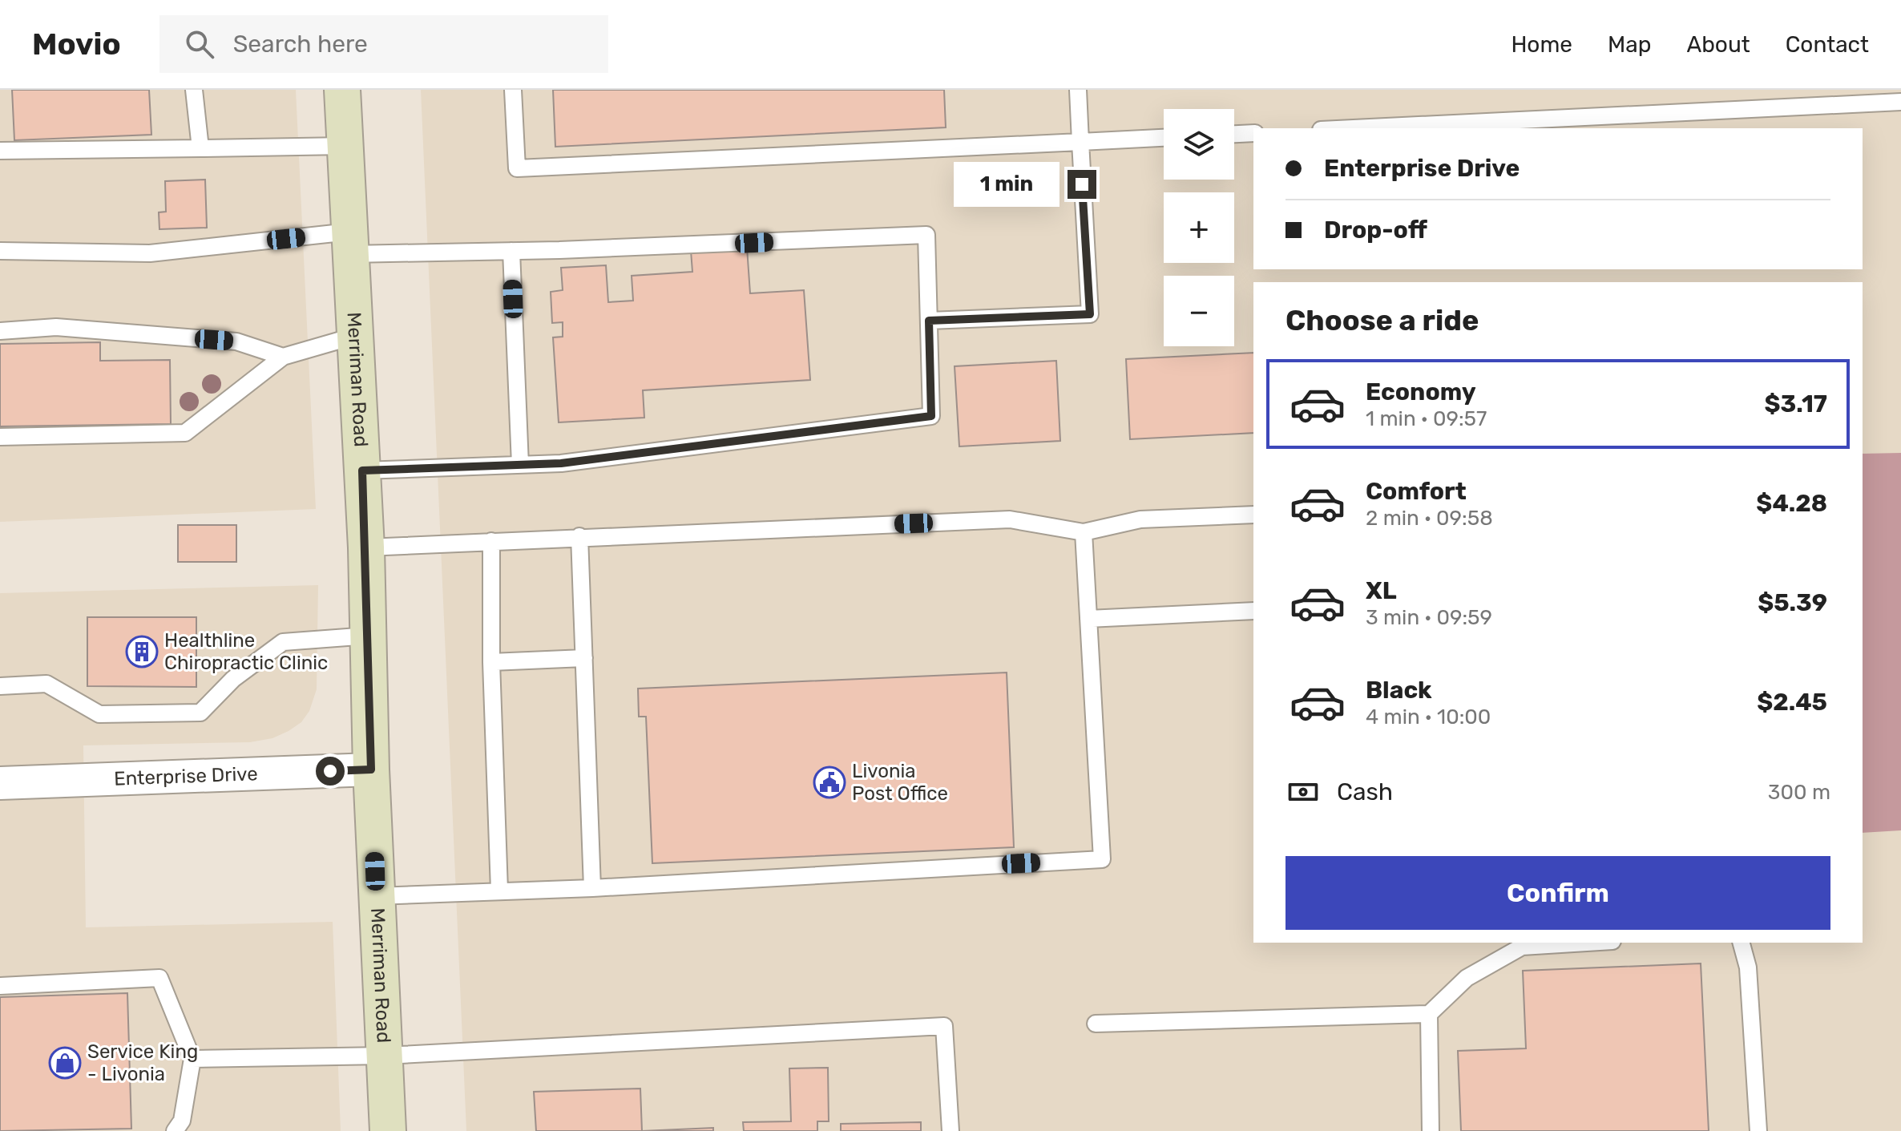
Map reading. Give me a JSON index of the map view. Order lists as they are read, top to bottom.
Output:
{
  "streets": {
    "main road": ["Merriman Road"],
    "street": ["Enterprise Drive"]
  },
  "crossings": [
    ["Merriman Road", "Enterprise Drive"]
  ],
  "places": {
    "building": ["Healthline Chiropractic Clinic"],
    "public building": ["Livonia Post Office"],
    "shop": ["Service King - Livonia"]
  },
  "page": {
    "header": "Movio",
    "search": "Search here",
    "nav": [
      "Home",
      "Map",
      "About",
      "Contact"
    ],
    "map_buttons": ["+", "−"],
    "banner": ["Enterprise Drive", "Drop-off"],
    "bubble": "1 min",
    "heading": "Choose a ride",
    "list": [
      {
        "name": "Economy",
        "note": "1 min · 09:57",
        "value": "$3.17"
      },
      {
        "name": "Comfort",
        "note": "2 min · 09:58",
        "value": "$4.28"
      },
      {
        "name": "XL",
        "note": "3 min · 09:59",
        "value": "$5.39"
      },
      {
        "name": "Black",
        "note": "4 min · 10:00",
        "value": "$2.45"
      }
    ],
    "pay": ["Cash", "300 m"],
    "buttons": "Confirm"
  }
}
